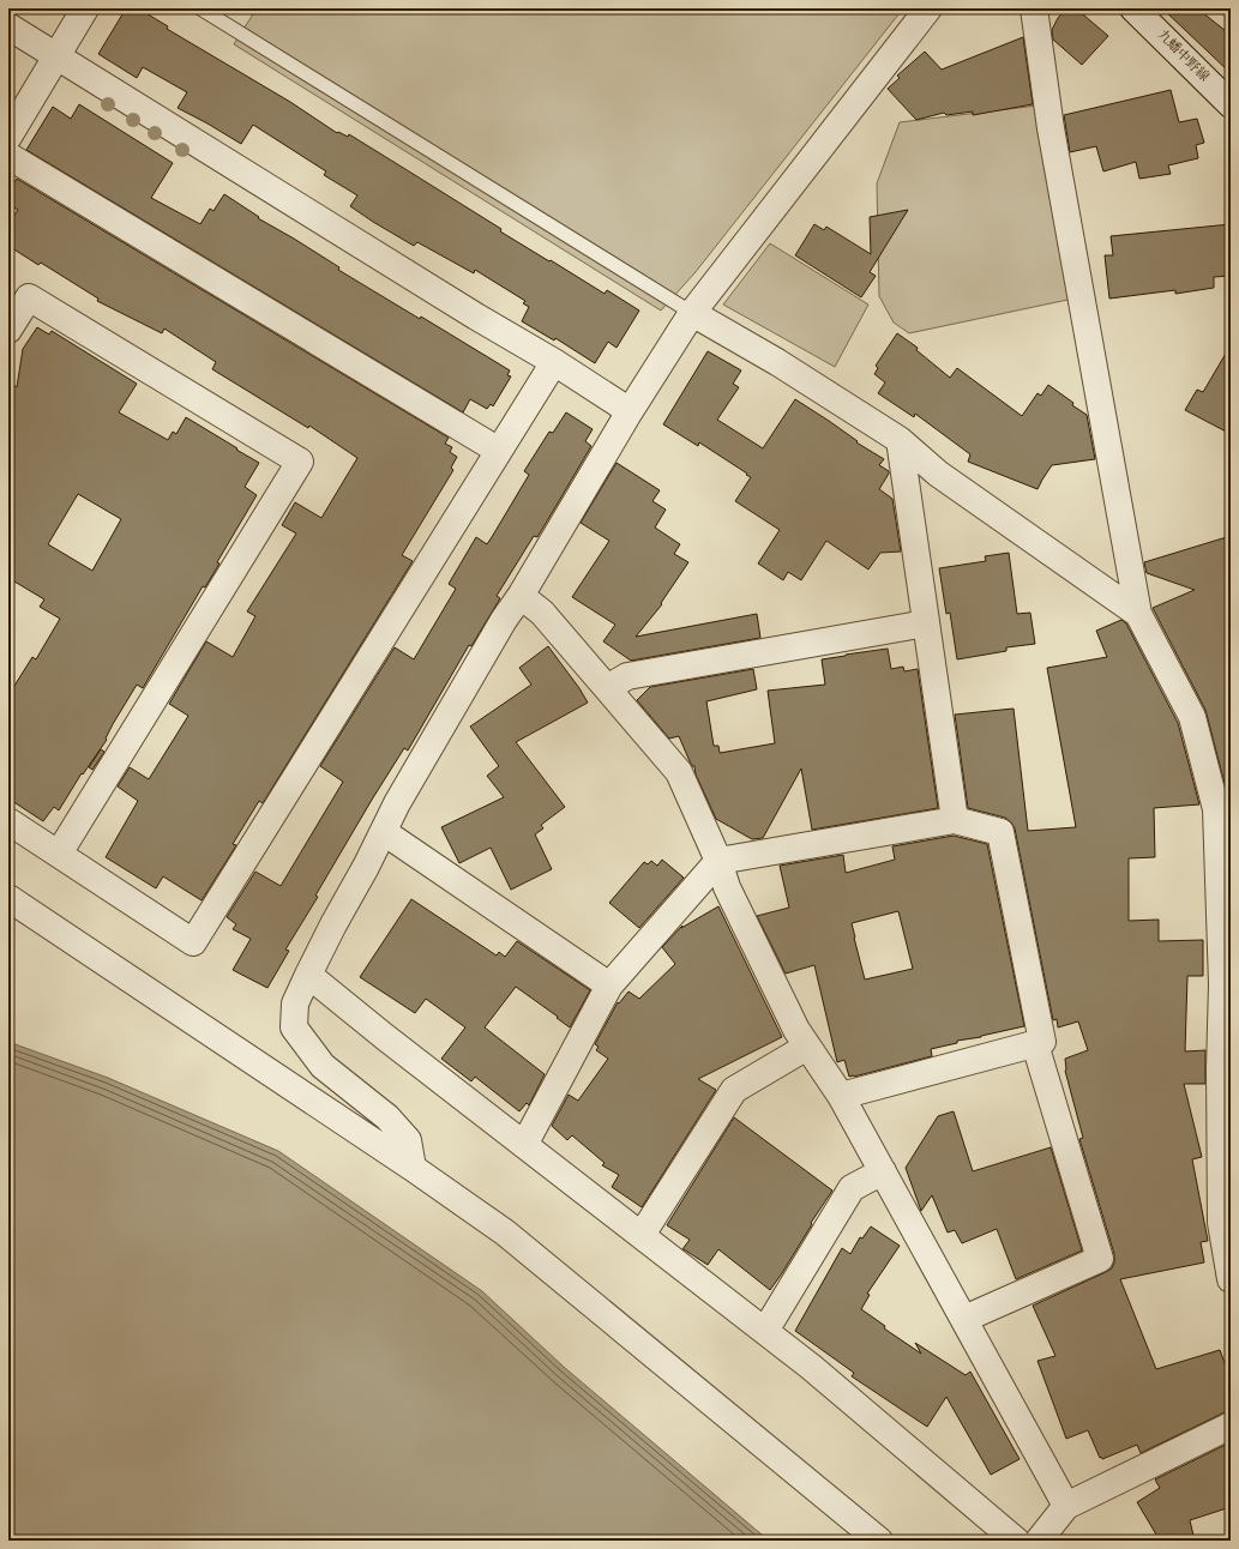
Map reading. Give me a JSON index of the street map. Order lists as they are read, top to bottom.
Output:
{
  "streets": {
    "street": ["九蟠中野線"]
  }
}
